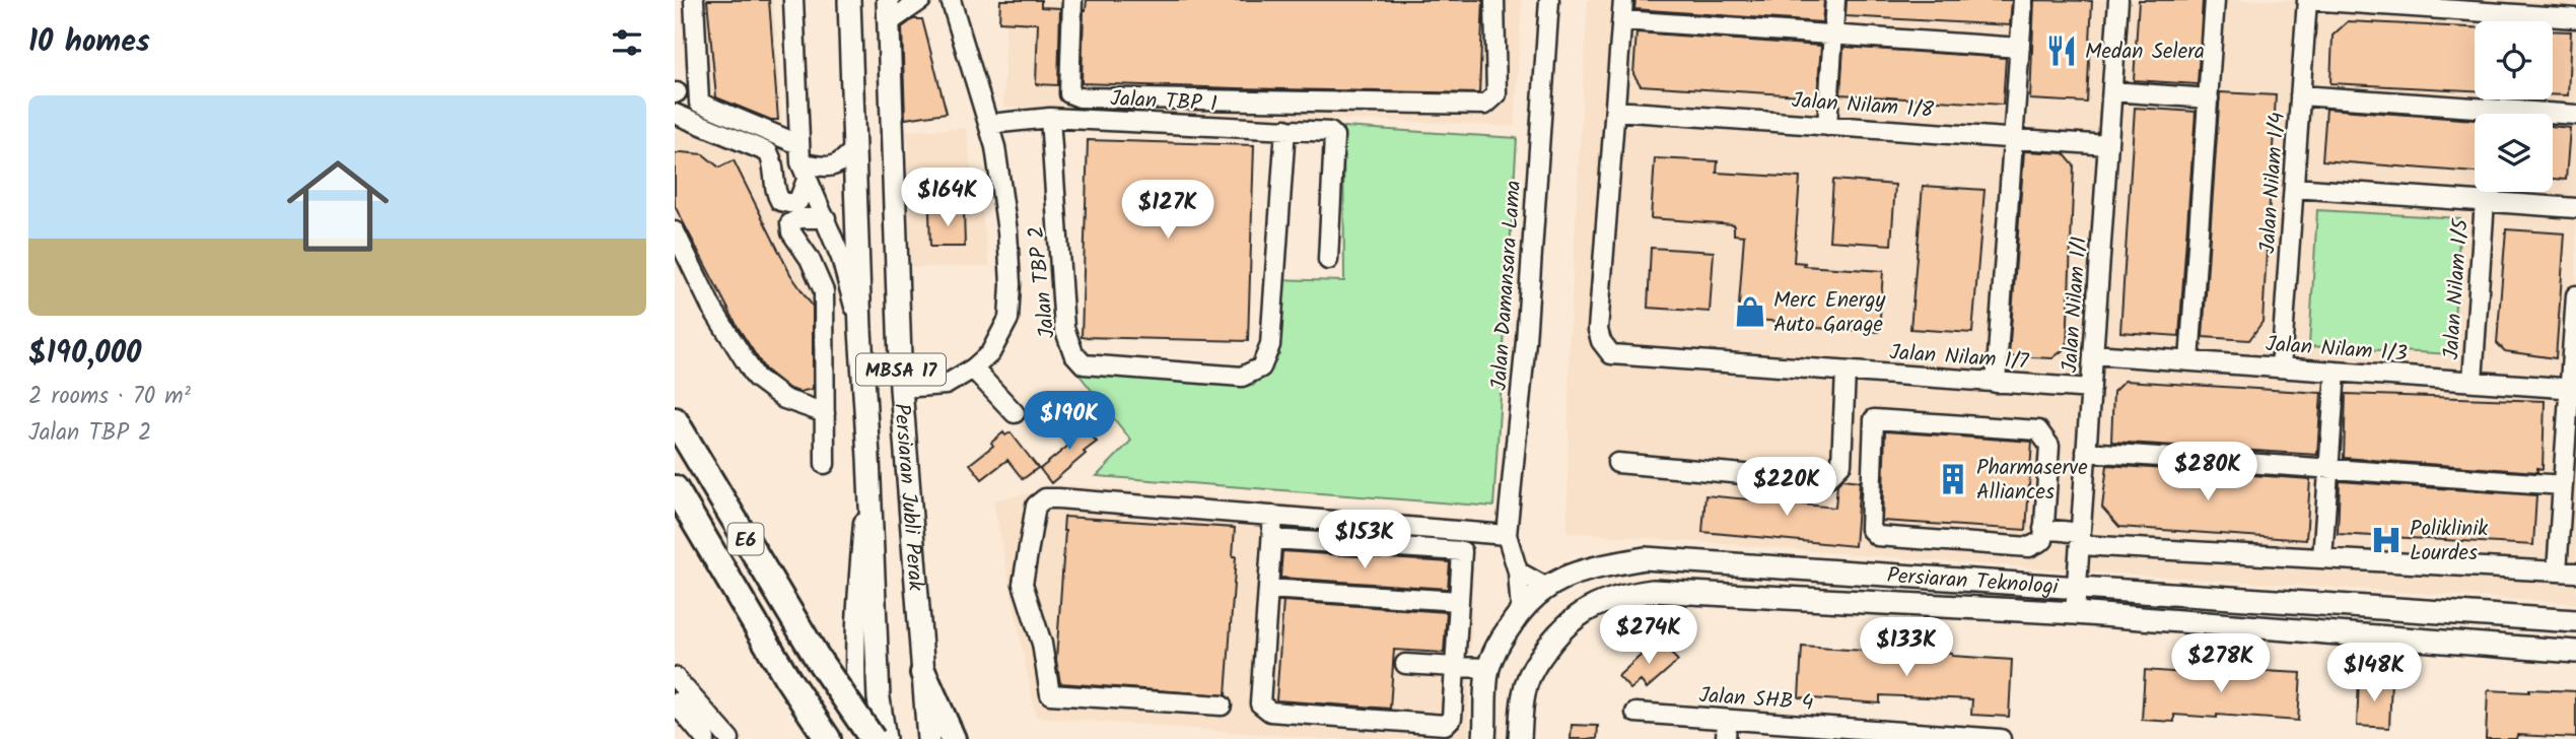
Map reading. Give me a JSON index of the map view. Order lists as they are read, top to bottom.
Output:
{
  "streets": {
    "highway": ["E6"],
    "main road": ["MBSA 17", "Persiaran Jubli Perak", "Persiaran Teknologi"],
    "street": [
      "Jalan TBP 1",
      "Jalan Nilam 1/8",
      "Jalan Nilam 1/4",
      "Jalan TBP 2",
      "Jalan Damansara Lama",
      "Jalan Nilam 1/5",
      "Jalan Nilam 1/1",
      "Jalan Nilam 1/3",
      "Jalan Nilam 1/7",
      "Jalan SHB 4"
    ]
  },
  "crossings": [
    ["Jalan TBP 1", "Jalan TBP 2"],
    ["Jalan Nilam 1/8", "Jalan Nilam 1/1"],
    ["Jalan Nilam 1/8", "Jalan Nilam 1/7"],
    ["Jalan Nilam 1/4", "Jalan Nilam 1/3"],
    ["Jalan Damansara Lama", "Persiaran Teknologi"],
    ["Jalan Nilam 1/5", "Jalan Nilam 1/3"],
    ["Jalan Nilam 1/1", "Jalan Nilam 1/3"],
    ["Jalan Nilam 1/1", "Jalan Nilam 1/7"],
    ["Jalan Nilam 1/1", "Persiaran Teknologi"]
  ],
  "places": {
    "restaurant": ["Medan Selera"],
    "shop": ["Merc Energy Auto Garage"],
    "building": ["Pharmaserve Alliances"],
    "hospital": ["Poliklinik Lourdes"]
  },
  "page": {
    "heading": "10 homes",
    "list": [
      {
        "name": "$190,000",
        "note": "2 rooms · 70 m² · Jalan TBP 2"
      }
    ],
    "price": [
      "$164K",
      "$127K",
      "$190K",
      "$280K",
      "$220K",
      "$153K",
      "$274K",
      "$133K",
      "$278K",
      "$148K"
    ]
  }
}
